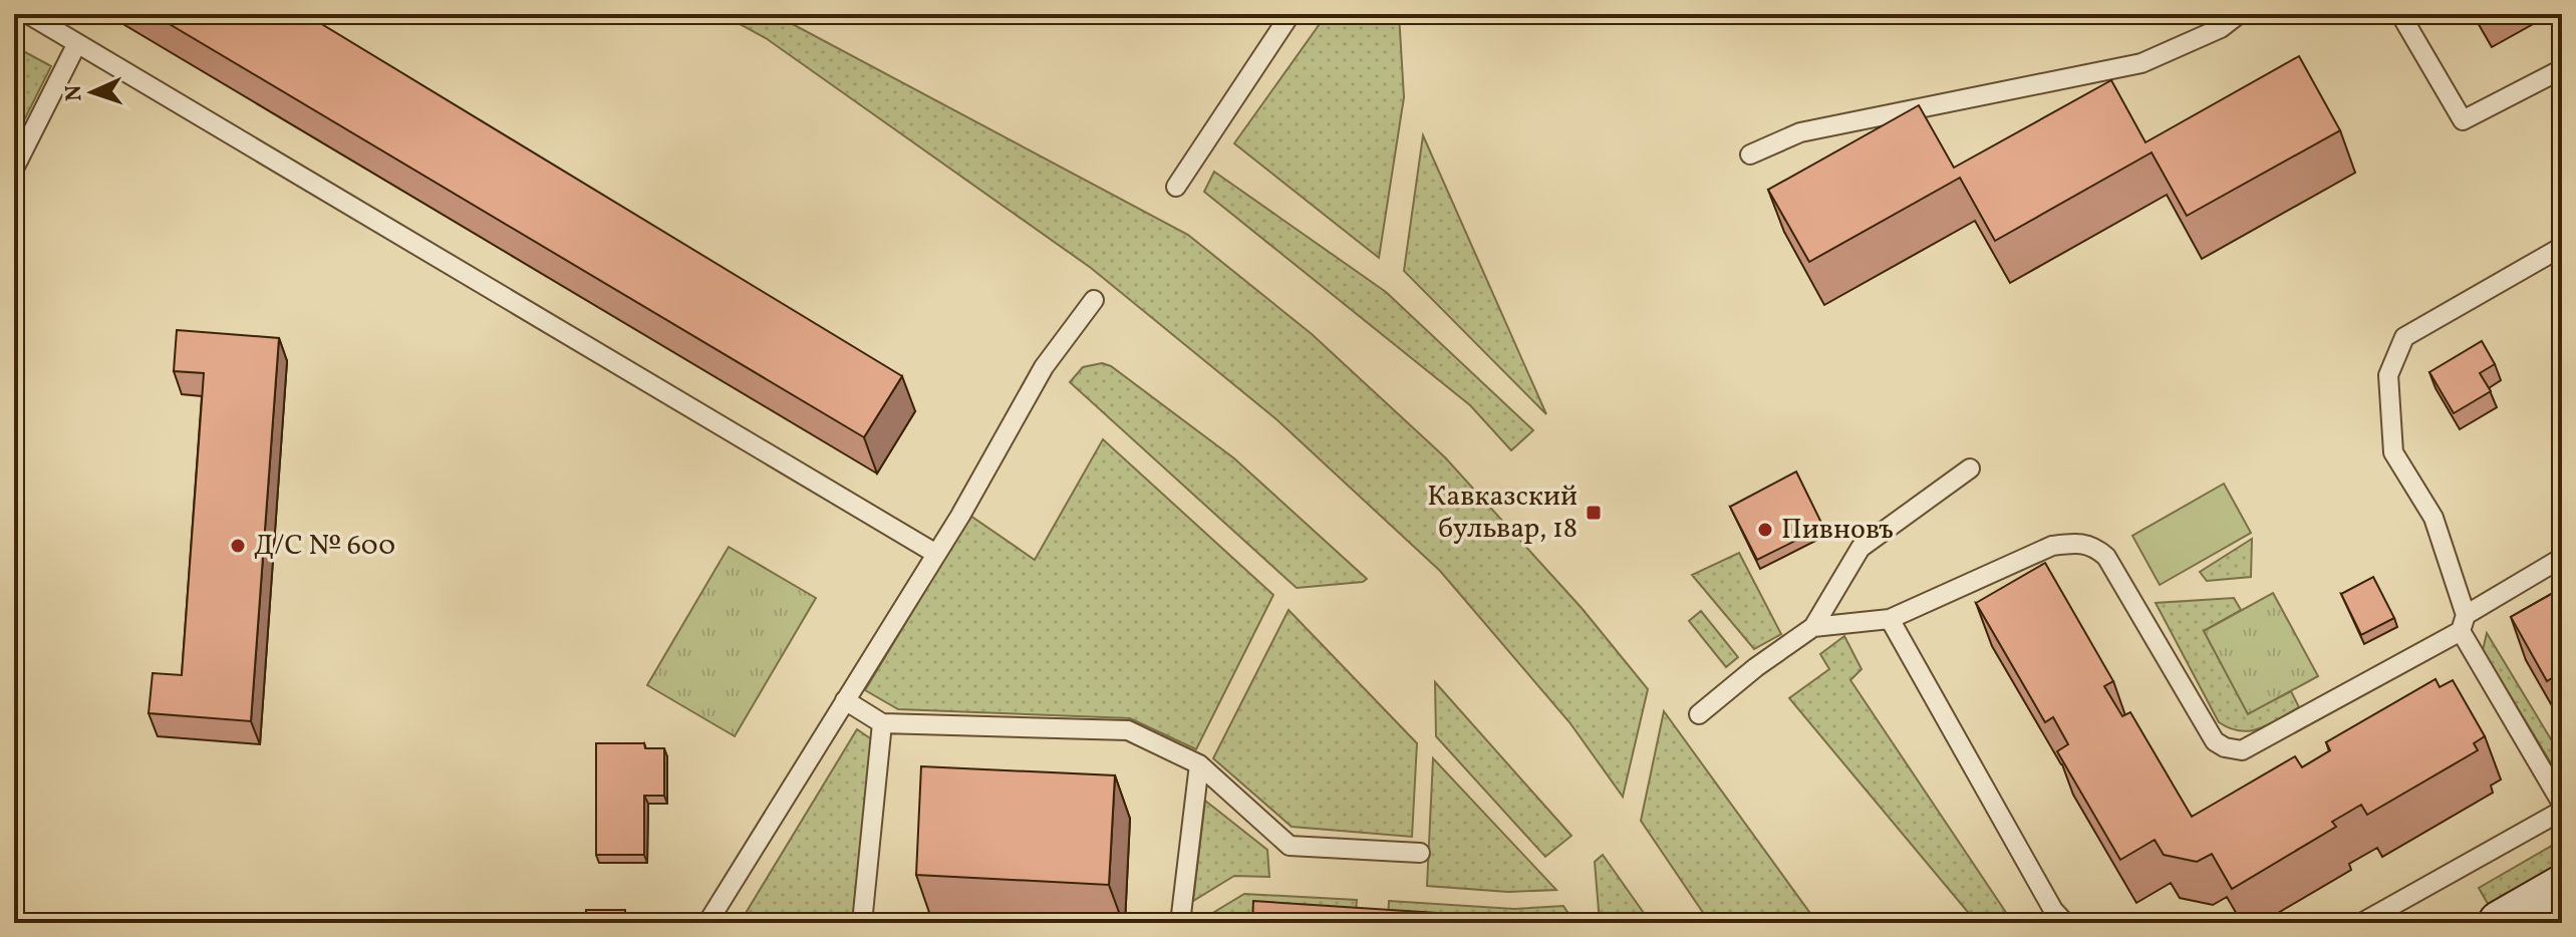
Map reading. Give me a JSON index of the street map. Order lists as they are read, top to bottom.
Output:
{
  "places": {
    "transit": ["Кавказский бульвар, 18"],
    "other": ["Пивновъ", "Д/C № 600"]
  },
  "north": "left"
}
